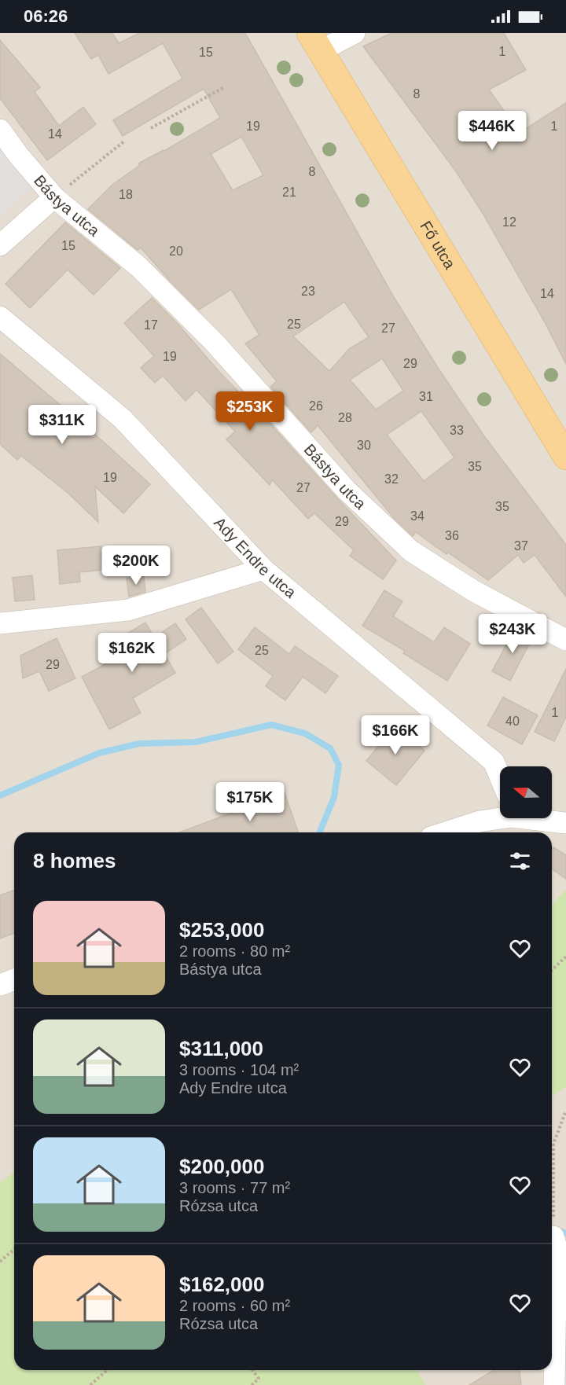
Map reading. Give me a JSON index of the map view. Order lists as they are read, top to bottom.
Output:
{
  "streets": {
    "main road": ["Fő utca"],
    "street": ["Bástya utca", "Ady Endre utca"]
  },
  "house_numbers": [
    "1",
    "15",
    "8",
    "19",
    "1",
    "14",
    "8",
    "21",
    "18",
    "12",
    "15",
    "20",
    "23",
    "14",
    "25",
    "17",
    "27",
    "19",
    "29",
    "31",
    "26",
    "28",
    "33",
    "30",
    "35",
    "19",
    "32",
    "27",
    "35",
    "34",
    "29",
    "36",
    "37",
    "25",
    "29",
    "1",
    "40"
  ],
  "north": "left",
  "page": {
    "status": "06:26",
    "price": [
      "$446K",
      "$253K",
      "$311K",
      "$200K",
      "$243K",
      "$162K",
      "$166K",
      "$175K"
    ],
    "heading": "8 homes",
    "list": [
      {
        "name": "$253,000",
        "note": "2 rooms · 80 m² · Bástya utca"
      },
      {
        "name": "$311,000",
        "note": "3 rooms · 104 m² · Ady Endre utca"
      },
      {
        "name": "$200,000",
        "note": "3 rooms · 77 m² · Rózsa utca"
      },
      {
        "name": "$162,000",
        "note": "2 rooms · 60 m² · Rózsa utca"
      }
    ]
  }
}
